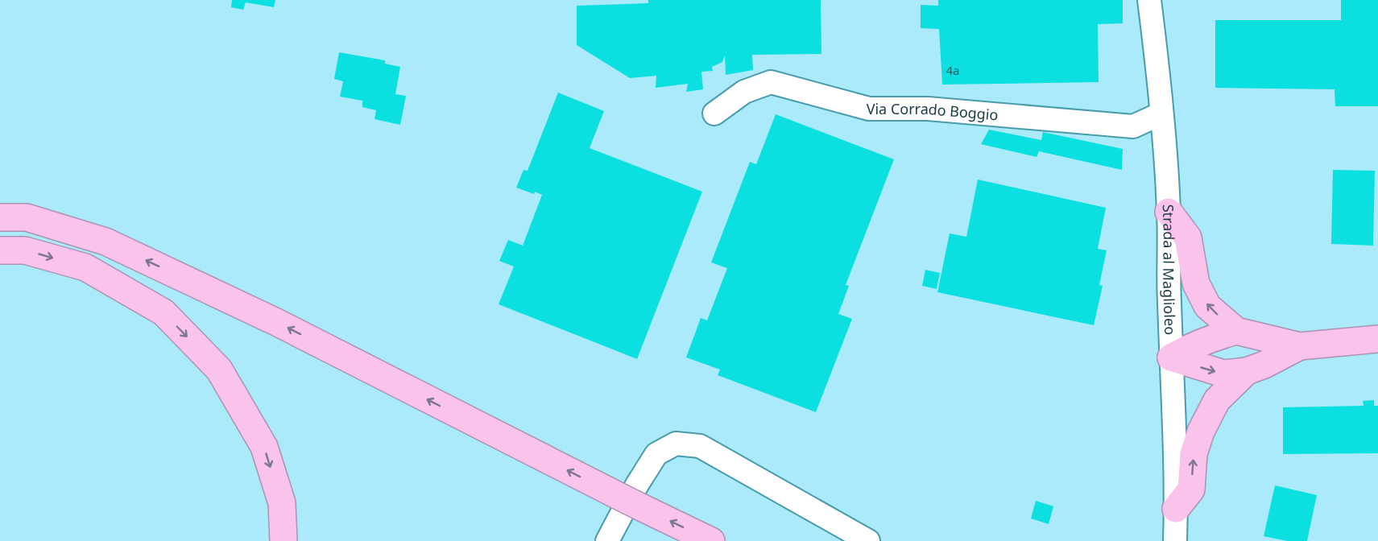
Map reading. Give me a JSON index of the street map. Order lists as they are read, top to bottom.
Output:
{
  "streets": {
    "street": ["Via Corrado Boggio", "Strada al Maglioleo"]
  },
  "crossings": [
    ["Via Corrado Boggio", "Strada al Maglioleo"]
  ],
  "house_numbers": ["4a"]
}
